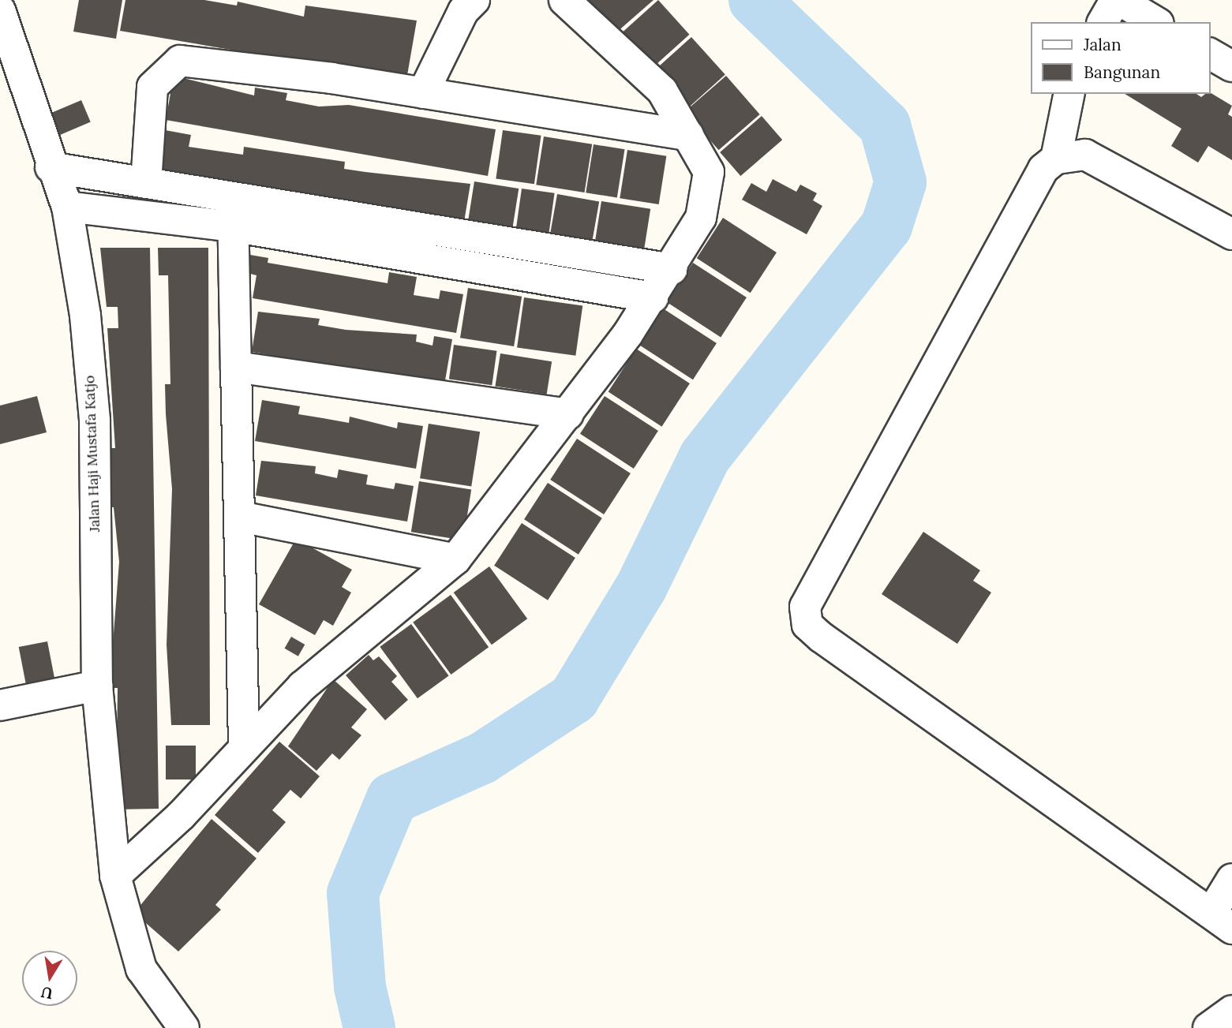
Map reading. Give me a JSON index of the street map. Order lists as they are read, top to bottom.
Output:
{
  "streets": {
    "street": ["Jalan Haji Mustafa Katjo"]
  },
  "legend": ["Jalan", "Bangunan"],
  "north": "bottom"
}
